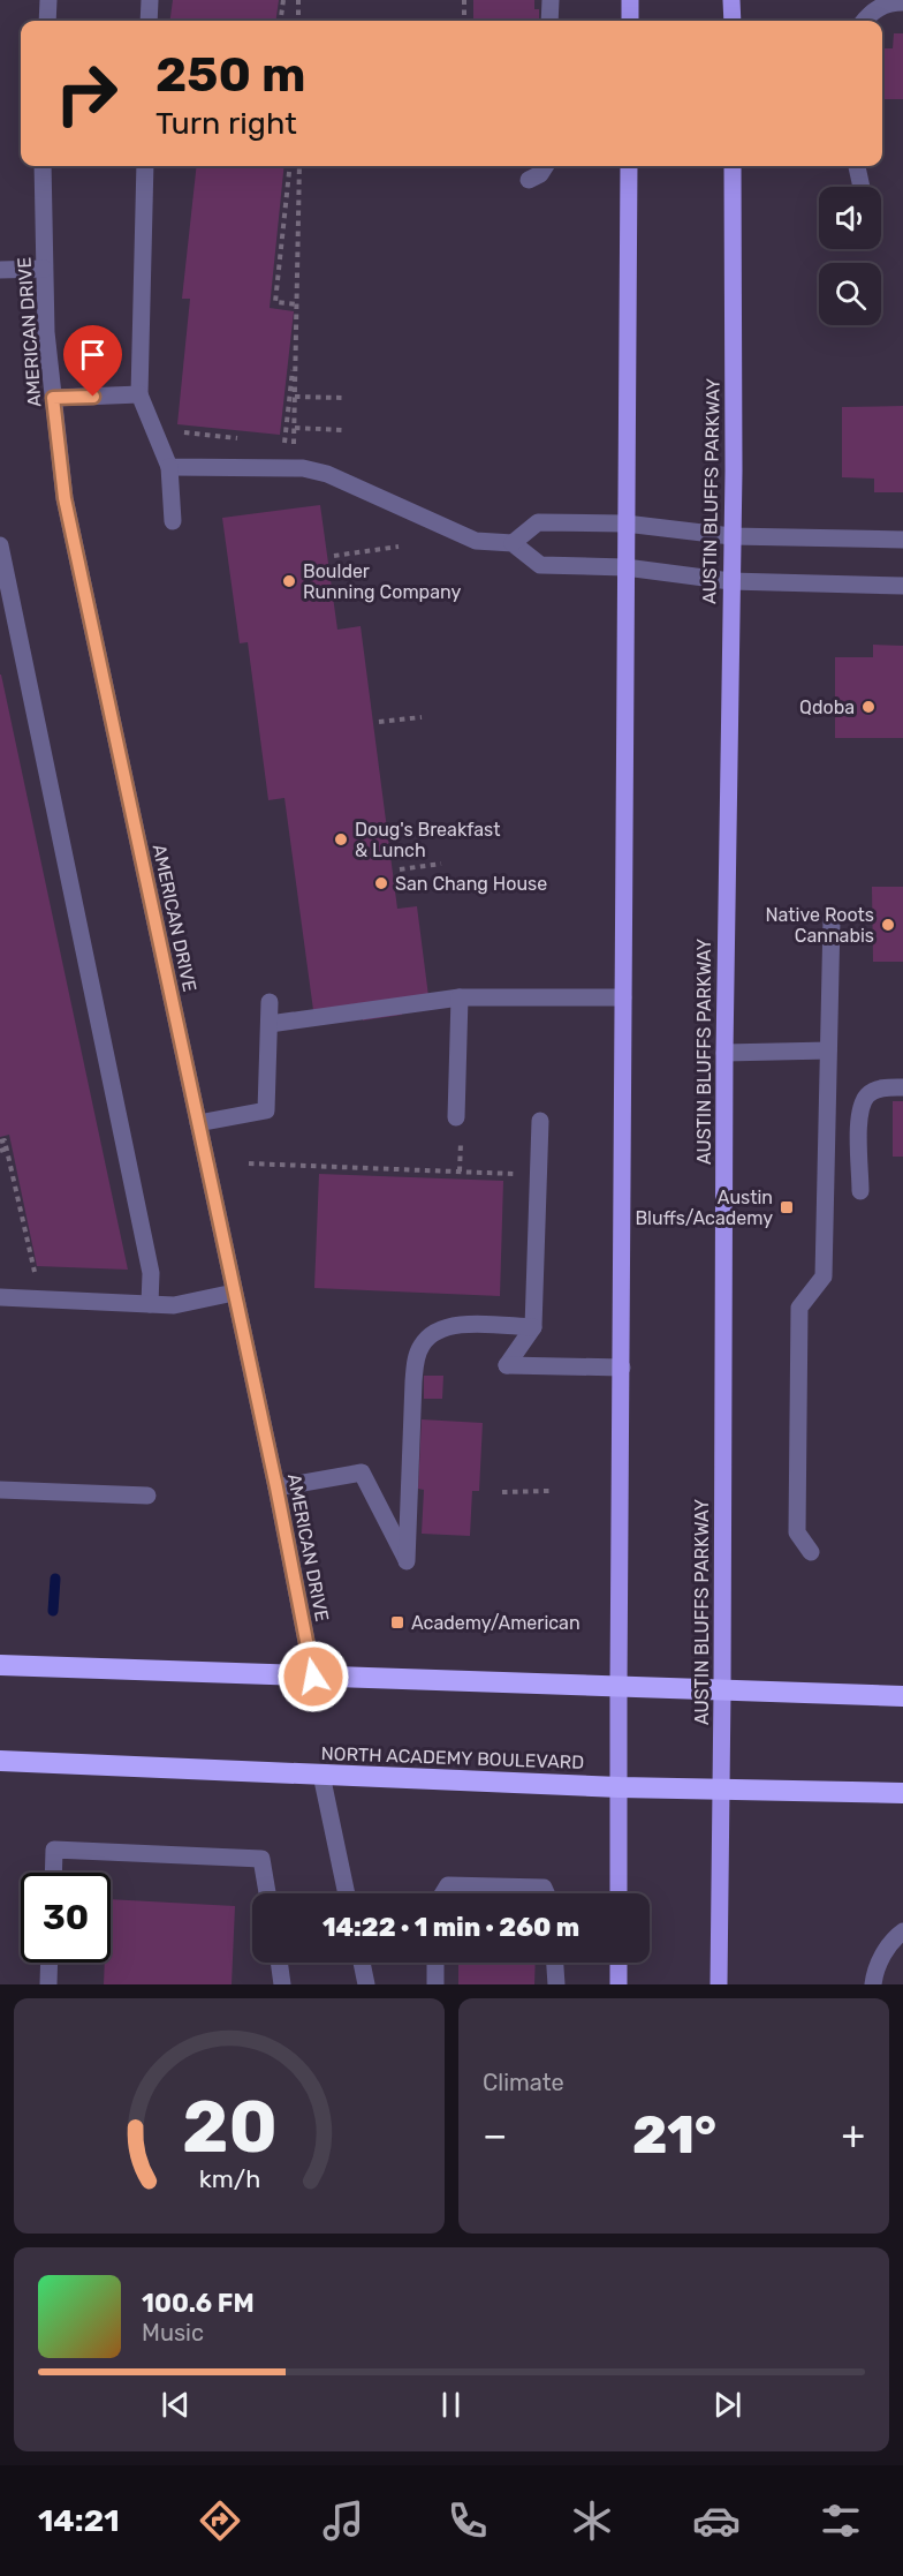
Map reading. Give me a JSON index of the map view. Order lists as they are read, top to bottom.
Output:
{
  "streets": {
    "highway": ["NORTH ACADEMY BOULEVARD"],
    "main road": ["AUSTIN BLUFFS PARKWAY"],
    "street": ["AMERICAN DRIVE"]
  },
  "crossings": [
    ["AUSTIN BLUFFS PARKWAY", "NORTH ACADEMY BOULEVARD"]
  ],
  "places": {
    "other": [
      "Boulder Running Company",
      "Qdoba",
      "Doug's Breakfast & Lunch",
      "San Chang House",
      "Native Roots Cannabis"
    ],
    "transit": ["Austin Bluffs/Academy", "Academy/American"]
  },
  "page": {
    "turn": ["250 m", "Turn right"],
    "limit": "30",
    "trip": "14:22 · 1 min · 260 m",
    "tile": "Climate",
    "heat": ["−", "21°", "+"],
    "song": ["100.6 FM", "Music"],
    "tabs": "14:21",
    "gauge": ["20", "km/h"]
  }
}
